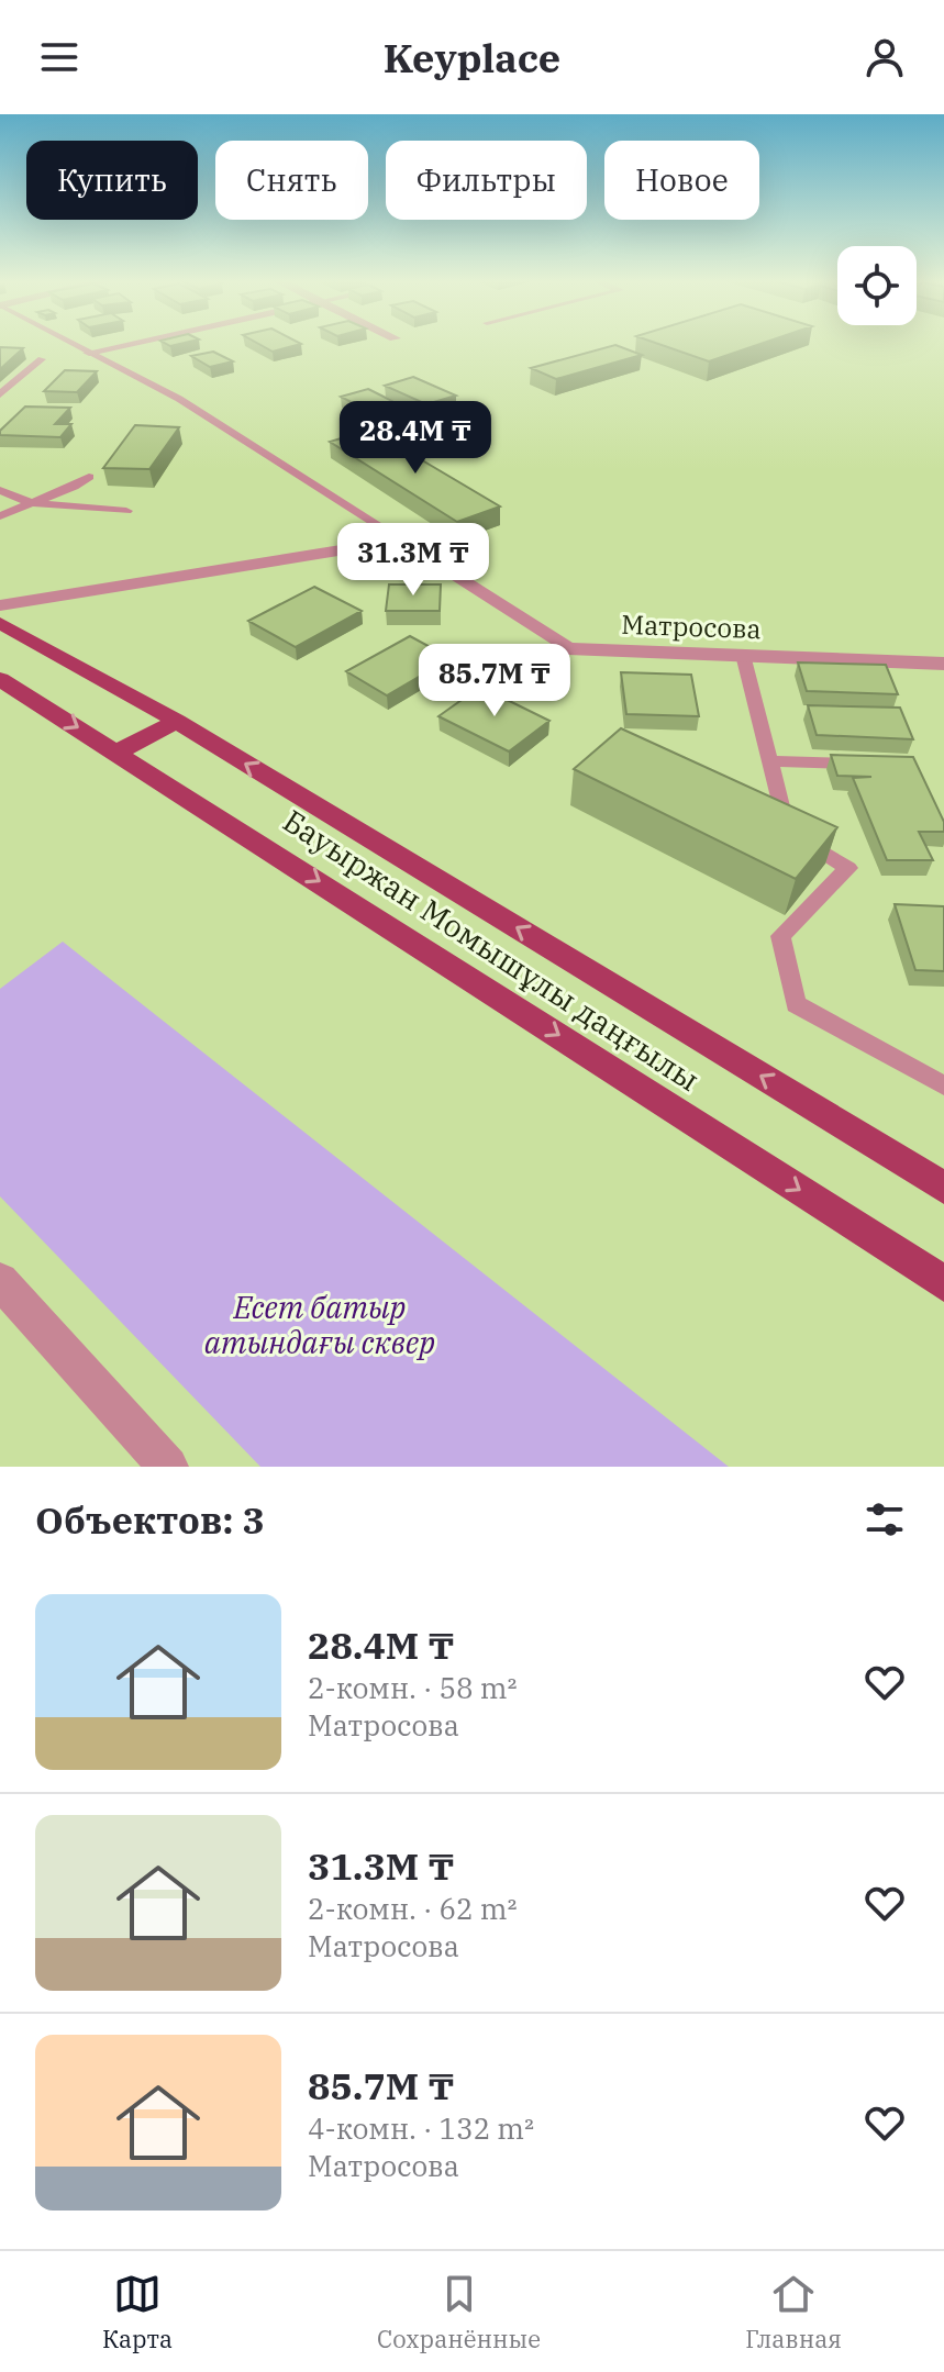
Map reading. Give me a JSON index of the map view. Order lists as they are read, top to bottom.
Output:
{
  "streets": {
    "main road": ["Бауыржан Момышұлы даңғылы"],
    "street": ["Матросова"]
  },
  "parks": ["Есет батыр атындағы сквер"],
  "page": {
    "header": "Keyplace",
    "chip": [
      "Купить",
      "Снять",
      "Фильтры",
      "Новое"
    ],
    "price": ["28.4M ₸", "31.3M ₸", "85.7M ₸"],
    "heading": "Объектов: 3",
    "list": [
      {
        "name": "28.4M ₸",
        "note": "2-комн. · 58 m² · Матросова"
      },
      {
        "name": "31.3M ₸",
        "note": "2-комн. · 62 m² · Матросова"
      },
      {
        "name": "85.7M ₸",
        "note": "4-комн. · 132 m² · Матросова"
      }
    ],
    "tabs": ["Карта", "Сохранённые", "Главная"]
  }
}
